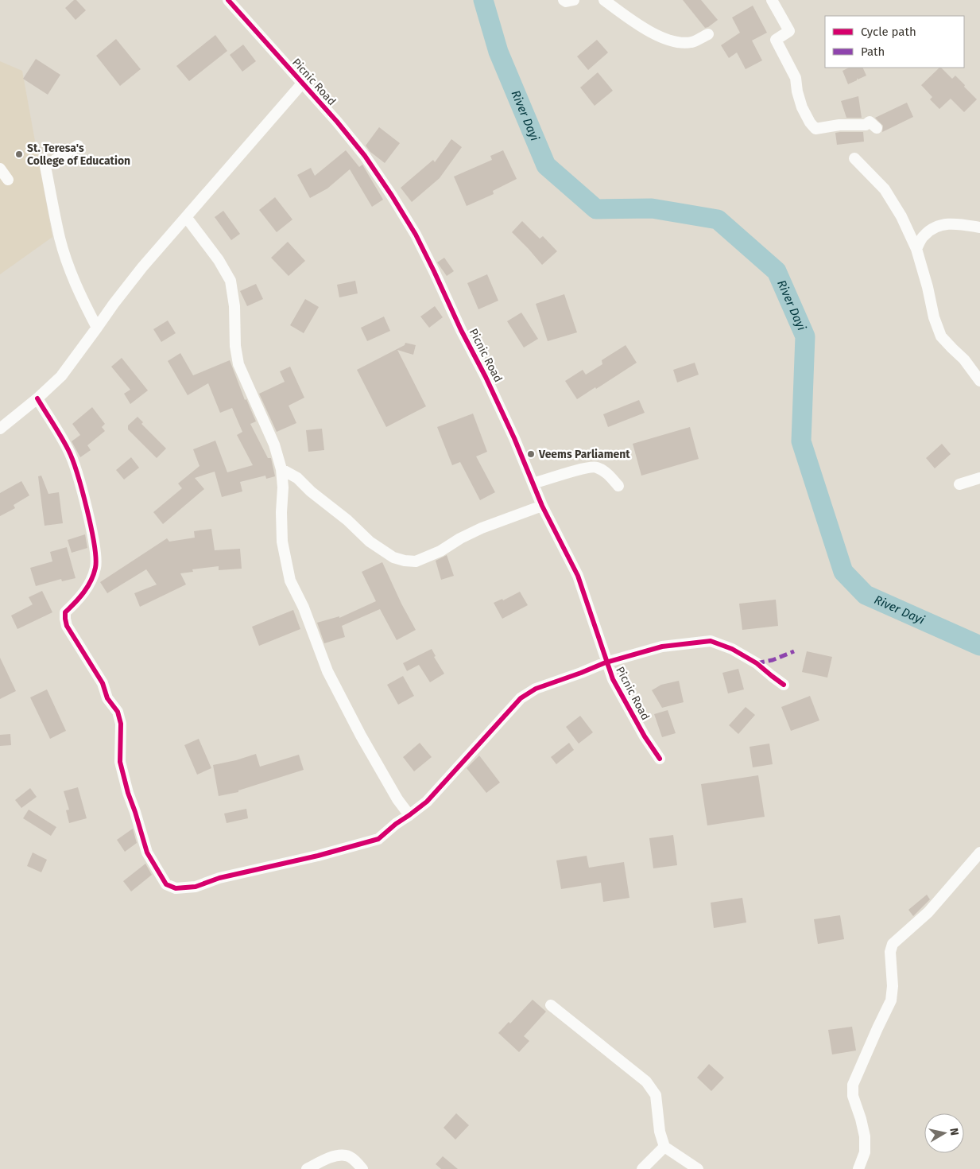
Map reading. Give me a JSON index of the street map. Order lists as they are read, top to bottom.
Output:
{
  "streets": {
    "street": ["Picnic Road"]
  },
  "water": ["River Dayi"],
  "places": ["St. Teresa's College of Education", "Veems Parliament"],
  "legend": ["Cycle path", "Path"],
  "north": "right"
}
